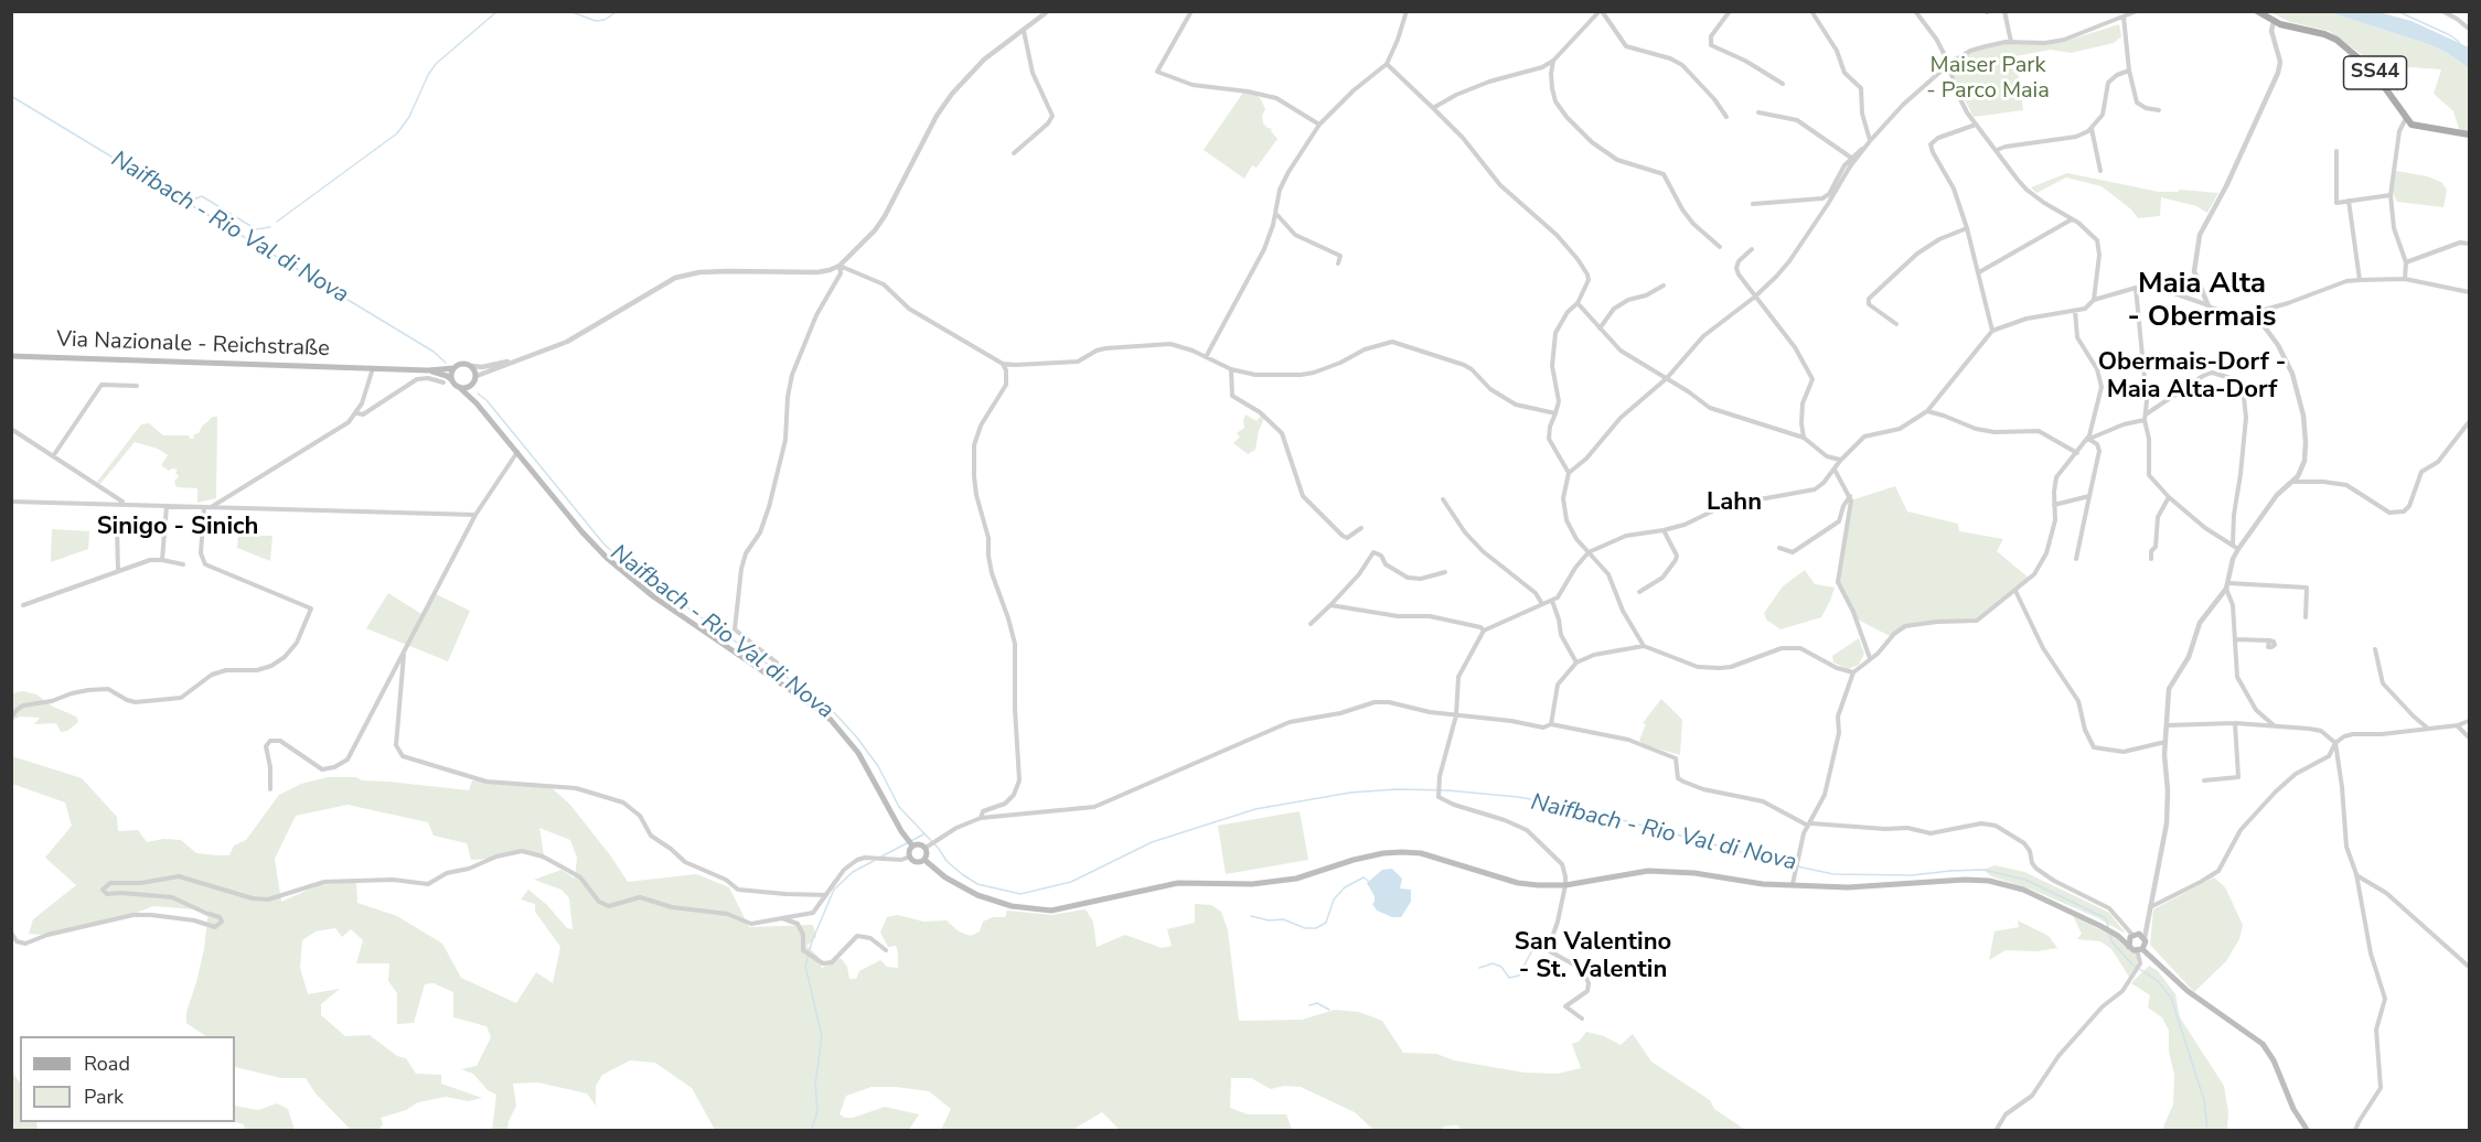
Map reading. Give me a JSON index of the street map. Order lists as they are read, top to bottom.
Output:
{
  "streets": {
    "main road": ["SS44", "Via Nazionale - Reichstraße"]
  },
  "districts": [
    "Maia Alta - Obermais",
    "Obermais-Dorf - Maia Alta-Dorf",
    "Lahn",
    "Sinigo - Sinich",
    "San Valentino - St. Valentin"
  ],
  "water": ["Naifbach - Rio Val di Nova"],
  "parks": ["Maiser Park - Parco Maia"],
  "legend": ["Road", "Park"]
}
